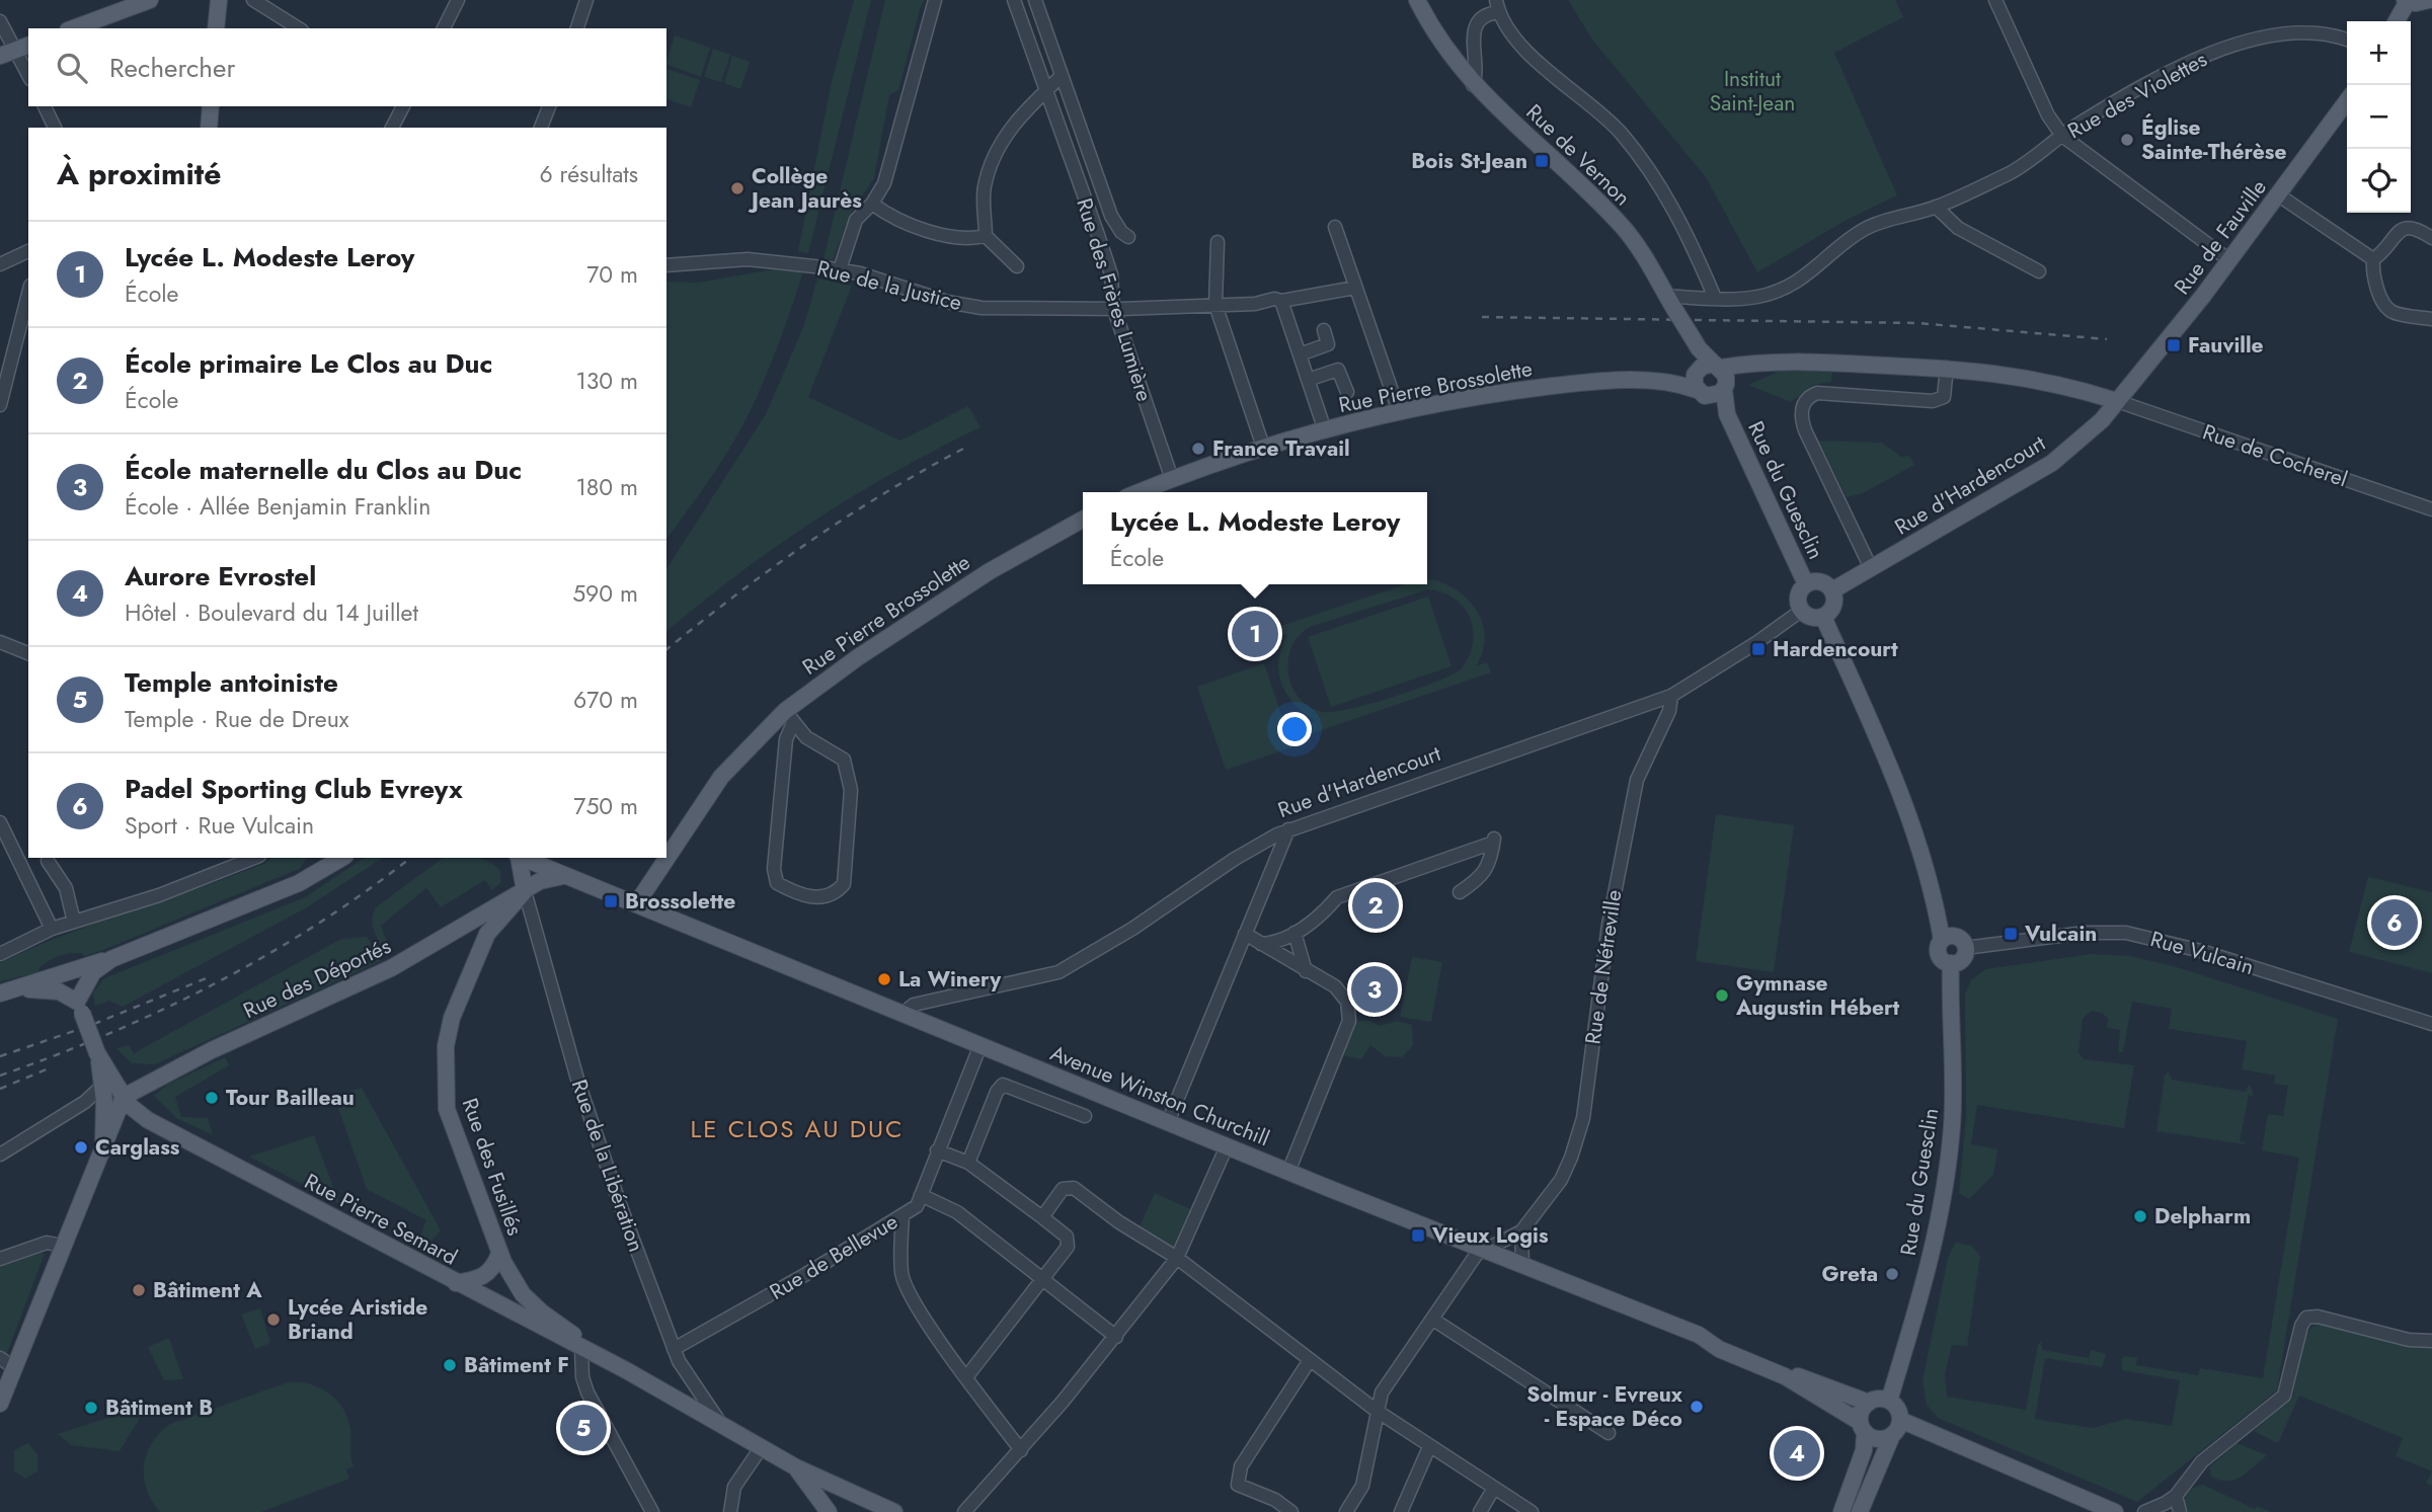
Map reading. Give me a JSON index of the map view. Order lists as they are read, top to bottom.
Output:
{
  "streets": {
    "main road": [
      "Rue de Vernon",
      "Rue de Fauville",
      "Rue Pierre Brossolette",
      "Rue d'Hardencourt",
      "Rue du Guesclin",
      "Rue des Déportés",
      "Avenue Winston Churchill",
      "Rue des Fusillés",
      "Rue Pierre Semard"
    ],
    "street": [
      "Rue des Violettes",
      "Rue de la Justice",
      "Rue des Frères Lumière",
      "Rue de Cocherel",
      "Rue Vulcain",
      "Rue de Nétreville",
      "Rue de la Libération",
      "Rue de Bellevue"
    ]
  },
  "crossings": [
    ["Rue des Violettes", "Rue de Vernon"],
    ["Rue de Vernon", "Rue Pierre Brossolette"],
    ["Rue de Vernon", "Rue du Guesclin"],
    ["Rue de Fauville", "Rue Pierre Brossolette"],
    ["Rue de Fauville", "Rue de Cocherel"],
    ["Rue de Fauville", "Rue d'Hardencourt"],
    ["Rue de la Justice", "Rue des Frères Lumière"],
    ["Rue des Frères Lumière", "Rue Pierre Brossolette"],
    ["Rue Pierre Brossolette", "Rue de Cocherel"],
    ["Rue Pierre Brossolette", "Rue d'Hardencourt"],
    ["Rue Pierre Brossolette", "Avenue Winston Churchill"],
    ["Rue de Cocherel", "Rue d'Hardencourt"],
    ["Rue d'Hardencourt", "Rue du Guesclin"],
    ["Rue d'Hardencourt", "Rue de Nétreville"],
    ["Rue d'Hardencourt", "Avenue Winston Churchill"],
    ["Rue du Guesclin", "Rue Vulcain"],
    ["Rue de Nétreville", "Avenue Winston Churchill"],
    ["Rue des Déportés", "Avenue Winston Churchill"],
    ["Rue des Déportés", "Rue de la Libération"],
    ["Rue des Déportés", "Rue des Fusillés"],
    ["Rue des Déportés", "Rue Pierre Semard"],
    ["Avenue Winston Churchill", "Rue de Bellevue"],
    ["Rue de la Libération", "Rue des Fusillés"],
    ["Rue de la Libération", "Rue Pierre Semard"],
    ["Rue de la Libération", "Rue de Bellevue"],
    ["Rue des Fusillés", "Rue Pierre Semard"]
  ],
  "districts": ["LE CLOS AU DUC"],
  "parks": ["Institut Saint-Jean"],
  "places": {
    "other": [
      "Église Sainte-Thérèse",
      "Collège Jean Jaurès",
      "France Travail",
      "La Winery",
      "Gymnase Augustin Hébert",
      "Tour Bailleau",
      "Carglass",
      "Delpharm",
      "Greta",
      "Bâtiment A",
      "Lycée Aristide Briand",
      "Bâtiment F",
      "Solmur - Evreux - Espace Déco",
      "Bâtiment B"
    ],
    "transit": [
      "Bois St-Jean",
      "Fauville",
      "Hardencourt",
      "Brossolette",
      "Vulcain",
      "Vieux Logis"
    ]
  },
  "page": {
    "map_buttons": ["+", "−"],
    "search": "Rechercher",
    "heading": ["À proximité", "6 résultats"],
    "list": [
      {
        "mark": "1",
        "name": "Lycée L. Modeste Leroy",
        "note": "École",
        "value": "70 m"
      },
      {
        "mark": "2",
        "name": "École primaire Le Clos au Duc",
        "note": "École",
        "value": "130 m"
      },
      {
        "mark": "3",
        "name": "École maternelle du Clos au Duc",
        "note": "École · Allée Benjamin Franklin",
        "value": "180 m"
      },
      {
        "mark": "4",
        "name": "Aurore Evrostel",
        "note": "Hôtel · Boulevard du 14 Juillet",
        "value": "590 m"
      },
      {
        "mark": "5",
        "name": "Temple antoiniste",
        "note": "Temple · Rue de Dreux",
        "value": "670 m"
      },
      {
        "mark": "6",
        "name": "Padel Sporting Club Evreyx",
        "note": "Sport · Rue Vulcain",
        "value": "750 m"
      }
    ],
    "popup": ["Lycée L. Modeste Leroy", "École"],
    "pins": [
      "1",
      "2",
      "6",
      "3",
      "5",
      "4"
    ]
  }
}
